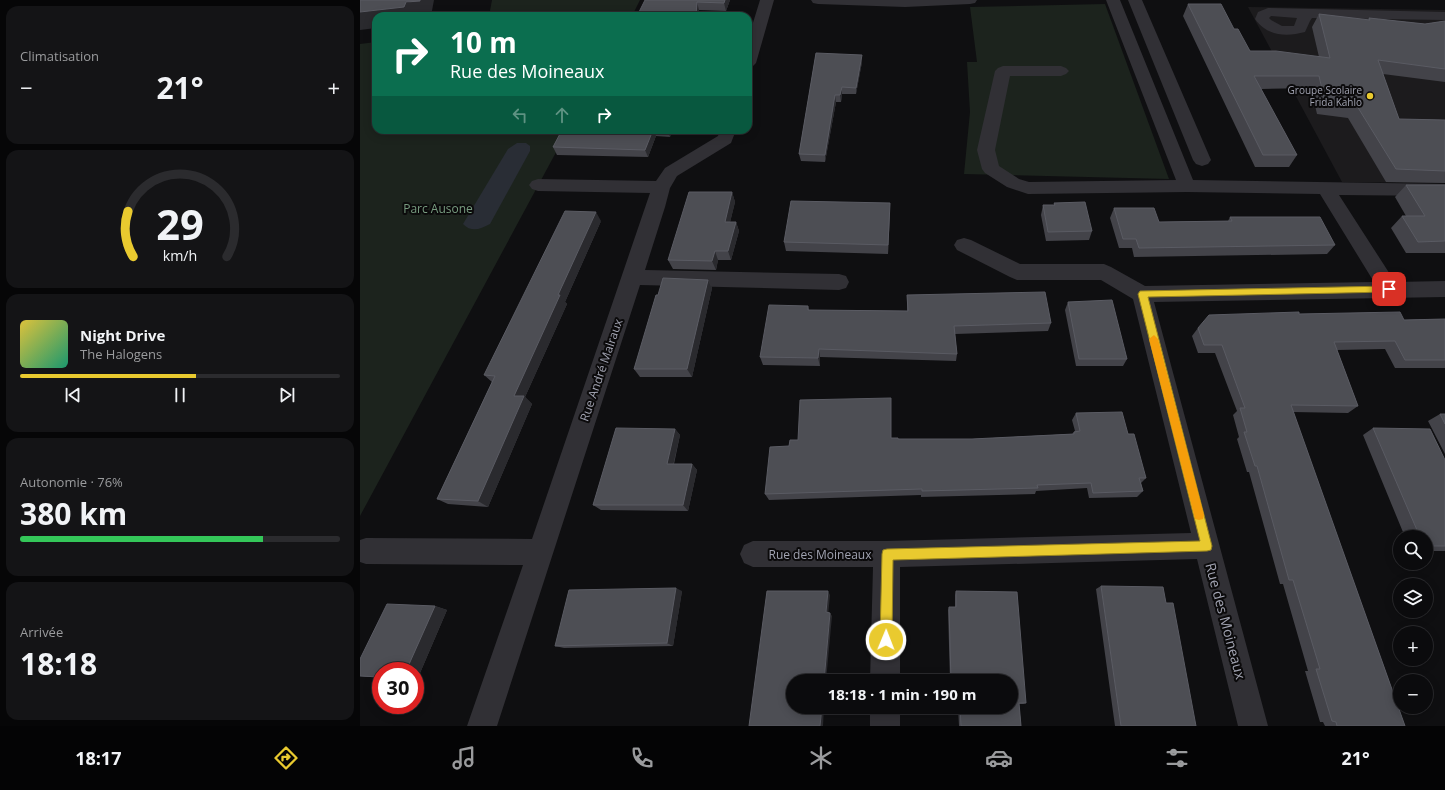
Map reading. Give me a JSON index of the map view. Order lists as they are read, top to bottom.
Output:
{
  "streets": {
    "street": ["Rue André Malraux", "Rue des Moineaux"]
  },
  "parks": ["Parc Ausone"],
  "places": ["Groupe Scolaire Frida Kahlo"],
  "page": {
    "tile": [
      "Climatisation",
      ["Autonomie · 76%", "380 km"],
      ["Arrivée", "18:18"]
    ],
    "turn": ["10 m", "Rue des Moineaux"],
    "heat": ["−", "21°", "+"],
    "song": ["Night Drive", "The Halogens"],
    "map_buttons": ["+", "−"],
    "limit": "30",
    "trip": "18:18 · 1 min · 190 m",
    "tabs": ["18:17", "21°"],
    "gauge": ["29", "km/h"]
  }
}
